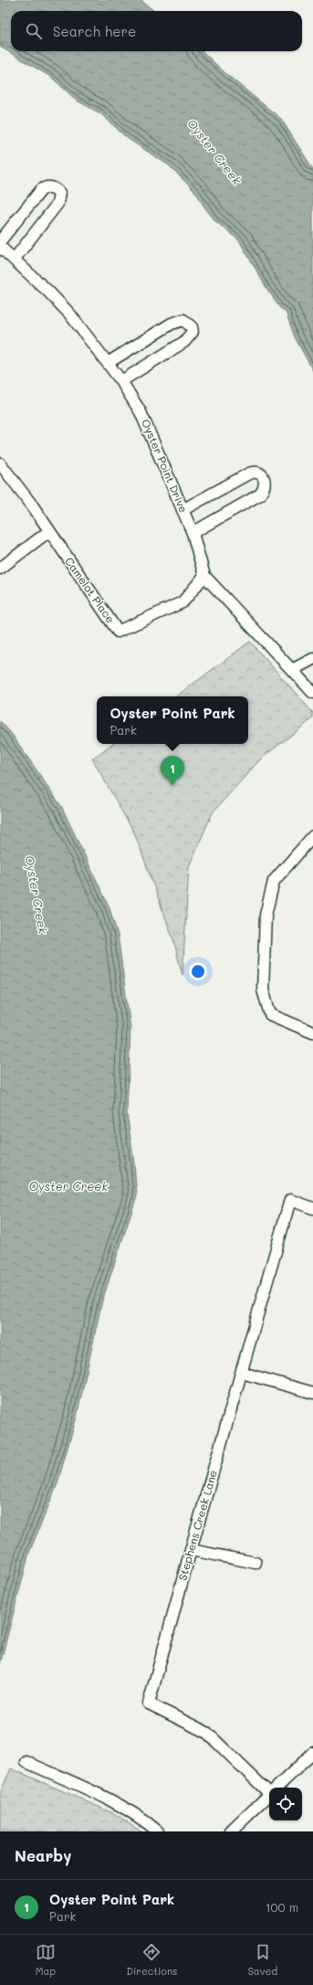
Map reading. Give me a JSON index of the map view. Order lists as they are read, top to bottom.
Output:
{
  "streets": {
    "street": ["Oyster Point Drive", "Camelot Place", "Stephens Creek Lane"]
  },
  "crossings": [
    ["Oyster Point Drive", "Camelot Place"]
  ],
  "water": ["Oyster Creek"],
  "page": {
    "search": "Search here",
    "popup": ["Oyster Point Park", "Park"],
    "pins": "1",
    "heading": "Nearby",
    "list": [
      {
        "mark": "1",
        "name": "Oyster Point Park",
        "note": "Park",
        "value": "100 m"
      }
    ],
    "nav": ["Map", "Directions", "Saved"]
  }
}
